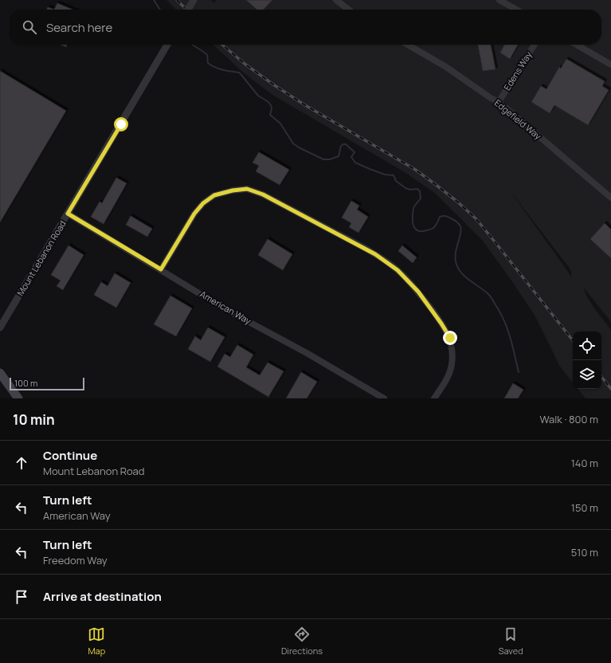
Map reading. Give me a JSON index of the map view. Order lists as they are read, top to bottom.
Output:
{
  "streets": {
    "street": [
      "Edens Way",
      "Edgefield Way",
      "Mount Lebanon Road",
      "American Way"
    ]
  },
  "crossings": [
    ["Edens Way", "Edgefield Way"],
    ["Mount Lebanon Road", "American Way"]
  ],
  "scale_bar": "100 m",
  "page": {
    "search": "Search here",
    "scale": "100 m",
    "heading": ["10 min", "Walk · 800 m"],
    "list": [
      ["Continue", "Mount Lebanon Road", "140 m"],
      ["Turn left", "American Way", "150 m"],
      ["Turn left", "Freedom Way", "510 m"],
      "Arrive at destination"
    ],
    "nav": ["Map", "Directions", "Saved"]
  }
}
